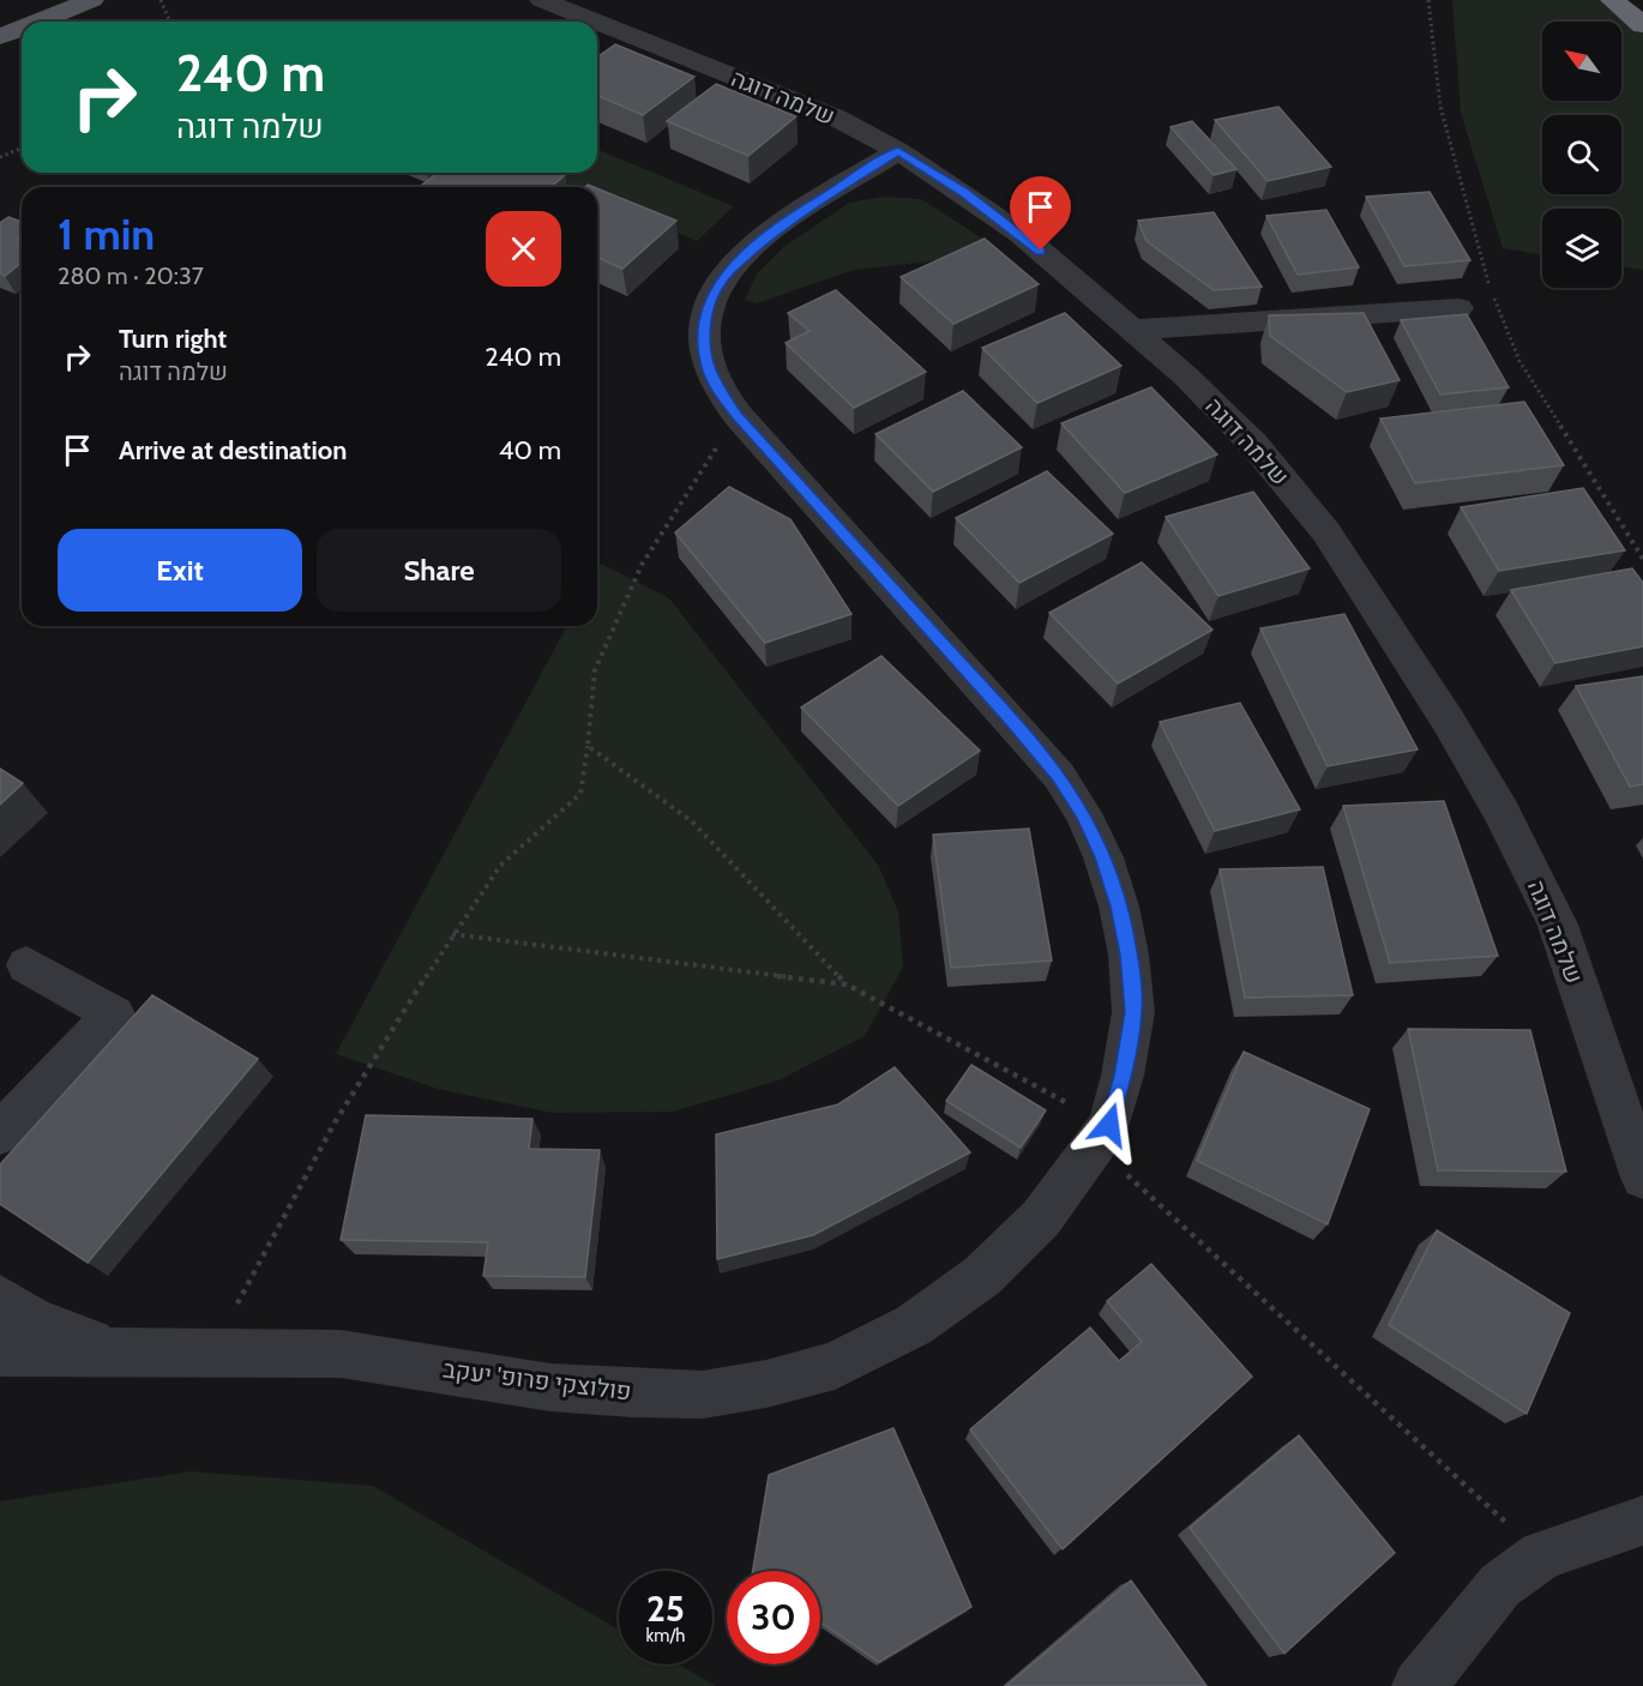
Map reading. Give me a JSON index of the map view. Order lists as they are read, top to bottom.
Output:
{
  "streets": {
    "street": ["שלמה דוגה", "פולוצקי פרופ' יעקב"]
  },
  "crossings": [
    ["שלמה דוגה", "פולוצקי פרופ' יעקב"]
  ],
  "north": "top left",
  "page": {
    "turn": ["240 m", "שלמה דוגה"],
    "heading": ["1 min", "280 m · 20:37"],
    "list": [
      {
        "name": "Turn right",
        "note": "שלמה דוגה",
        "value": "240 m"
      },
      {
        "name": "Arrive at destination",
        "value": "40 m"
      }
    ],
    "buttons": ["Exit", "Share"],
    "speed": "25 km/h",
    "limit": "30"
  }
}
